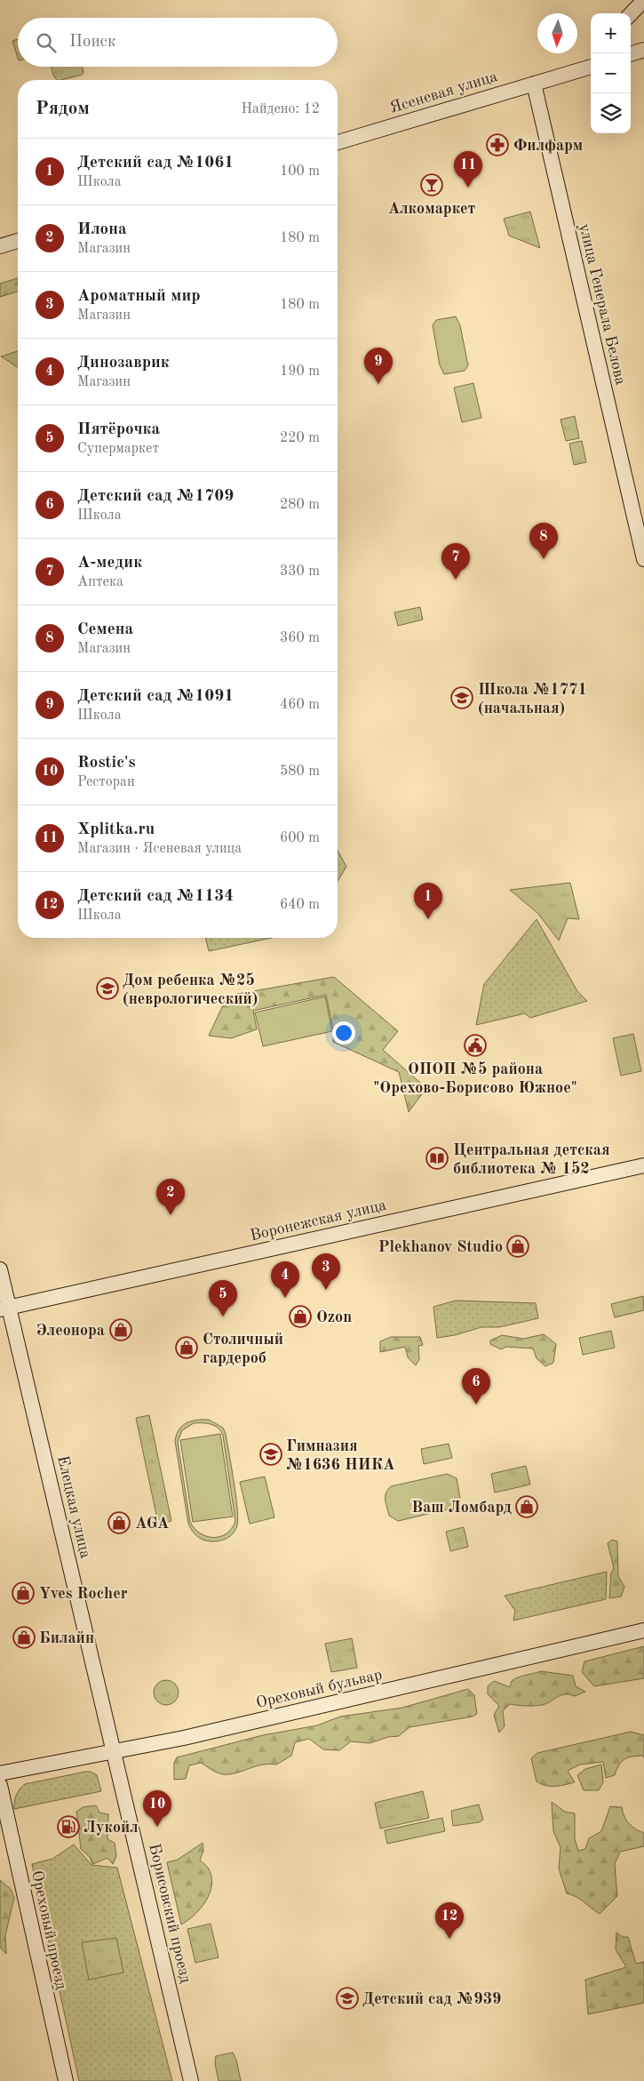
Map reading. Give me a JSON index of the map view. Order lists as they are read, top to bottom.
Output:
{
  "streets": {
    "street": [
      "Ясеневая улица",
      "улица Генерала Белова",
      "Воронежская улица",
      "Елецкая улица",
      "Ореховый бульвар",
      "Борисовский проезд",
      "Ореховый проезд"
    ]
  },
  "crossings": [
    ["Ясеневая улица", "улица Генерала Белова"],
    ["Воронежская улица", "Елецкая улица"],
    ["Елецкая улица", "Ореховый бульвар"],
    ["Елецкая улица", "Борисовский проезд"],
    ["Ореховый бульвар", "Борисовский проезд"]
  ],
  "places": {
    "pharmacy": ["Филфарм"],
    "bar": ["Алкомаркет"],
    "school or university": [
      "Школа №1771 (начальная)",
      "Дом ребенка №25 (неврологический)",
      "Гимназия №1636 НИКА",
      "Детский сад №939"
    ],
    "public building": ["ОПОП №5 района \"Орехово-Борисово Южное\""],
    "library": ["Центральная детская библиотека № 152"],
    "shop": [
      "Plekhanov Studio",
      "Ozon",
      "Элеонора",
      "Столичный гардероб",
      "Ваш Ломбард",
      "AGA",
      "Yves Rocher",
      "Билайн"
    ],
    "fuel station": ["Лукойл"]
  },
  "north": "bottom",
  "page": {
    "map_buttons": ["+", "−"],
    "search": "Поиск",
    "heading": ["Рядом", "Найдено: 12"],
    "list": [
      {
        "mark": "1",
        "name": "Детский сад №1061",
        "note": "Школа",
        "value": "100 m"
      },
      {
        "mark": "2",
        "name": "Илона",
        "note": "Магазин",
        "value": "180 m"
      },
      {
        "mark": "3",
        "name": "Ароматный мир",
        "note": "Магазин",
        "value": "180 m"
      },
      {
        "mark": "4",
        "name": "Динозаврик",
        "note": "Магазин",
        "value": "190 m"
      },
      {
        "mark": "5",
        "name": "Пятёрочка",
        "note": "Супермаркет",
        "value": "220 m"
      },
      {
        "mark": "6",
        "name": "Детский сад №1709",
        "note": "Школа",
        "value": "280 m"
      },
      {
        "mark": "7",
        "name": "А-медик",
        "note": "Аптека",
        "value": "330 m"
      },
      {
        "mark": "8",
        "name": "Семена",
        "note": "Магазин",
        "value": "360 m"
      },
      {
        "mark": "9",
        "name": "Детский сад №1091",
        "note": "Школа",
        "value": "460 m"
      },
      {
        "mark": "10",
        "name": "Rostic's",
        "note": "Ресторан",
        "value": "580 m"
      },
      {
        "mark": "11",
        "name": "Xplitka.ru",
        "note": "Магазин · Ясеневая улица",
        "value": "600 m"
      },
      {
        "mark": "12",
        "name": "Детский сад №1134",
        "note": "Школа",
        "value": "640 m"
      }
    ],
    "pins": [
      "11",
      "9",
      "8",
      "7",
      "1",
      "2",
      "3",
      "4",
      "5",
      "6",
      "10",
      "12"
    ]
  }
}
